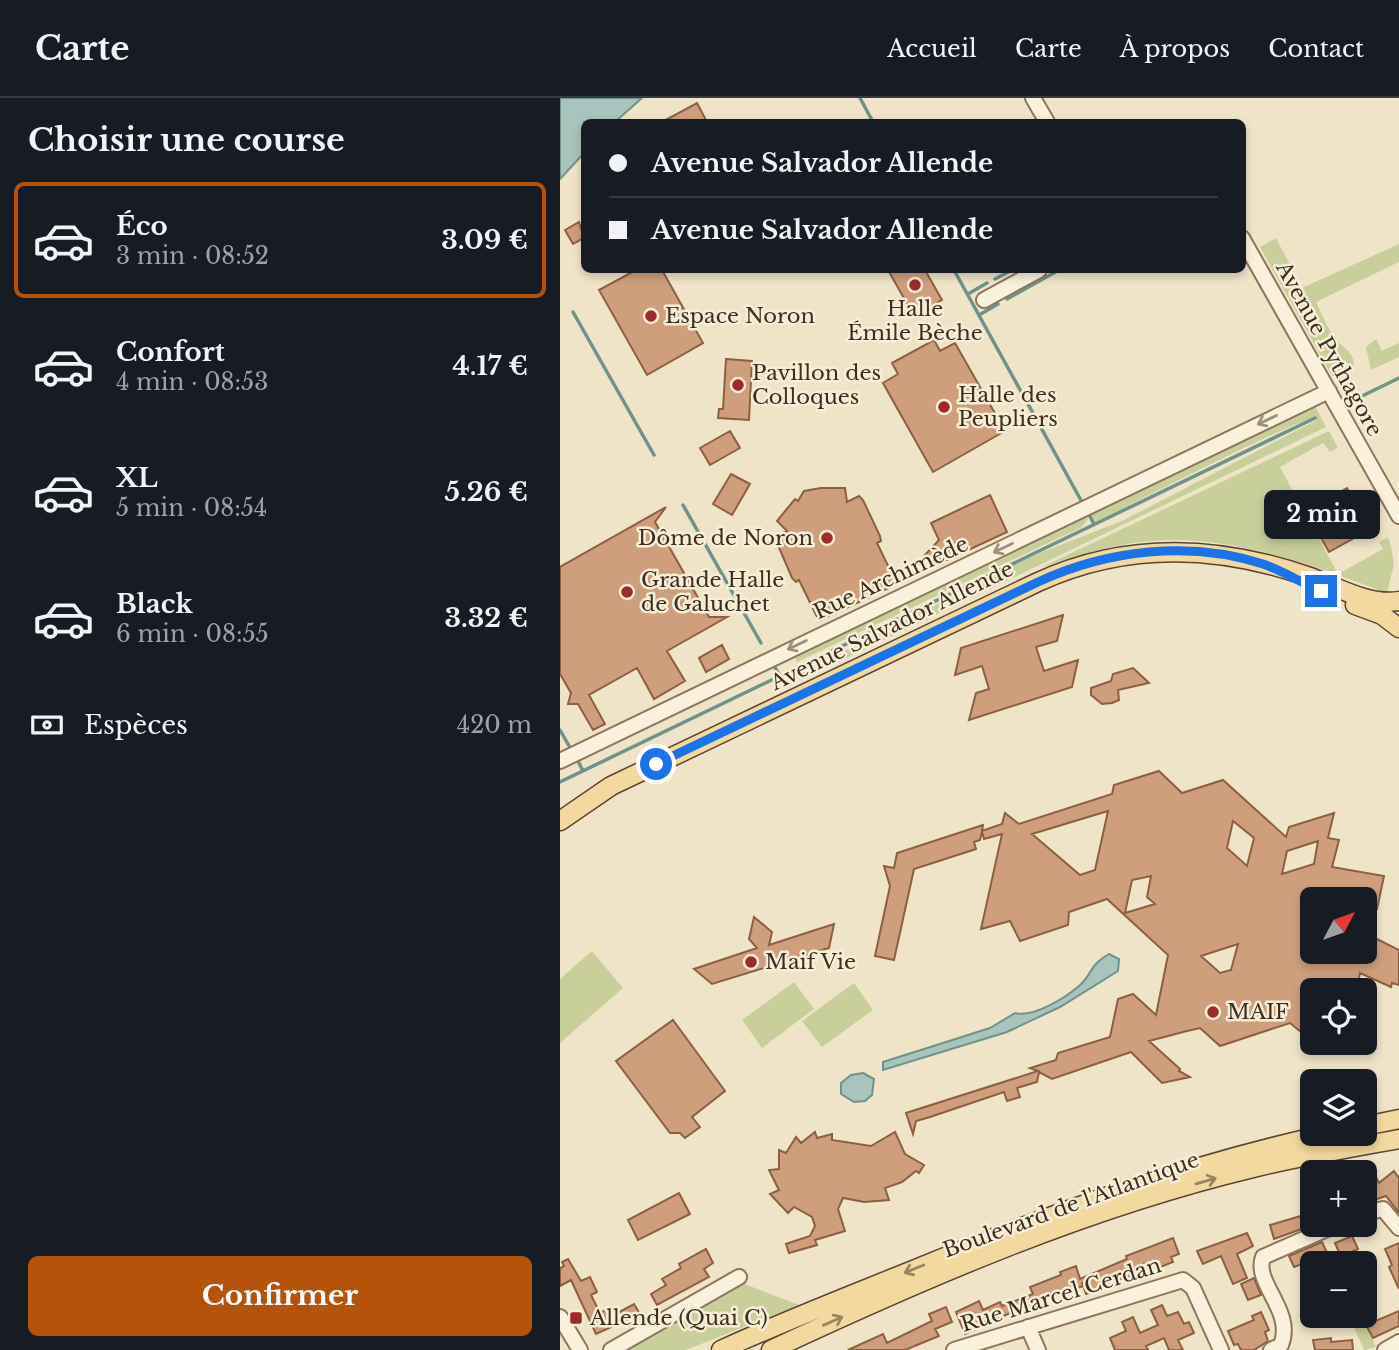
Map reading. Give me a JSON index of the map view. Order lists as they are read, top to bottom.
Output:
{
  "streets": {
    "main road": ["Avenue Salvador Allende", "Boulevard de l'Atlantique"],
    "street": ["Avenue Pythagore", "Rue Archimède", "Rue Marcel Cerdan"]
  },
  "crossings": [
    ["Avenue Pythagore", "Rue Archimède"]
  ],
  "one_way": ["Rue Archimède"],
  "places": {
    "other": [
      "Halle Émile Bèche",
      "Espace Noron",
      "Pavillon des Colloques",
      "Halle des Peupliers",
      "Dôme de Noron",
      "Grande Halle de Galuchet",
      "Maif Vie",
      "MAIF"
    ],
    "transit": ["Allende (Quai C)"]
  },
  "north": "top right",
  "page": {
    "header": "Carte",
    "nav": [
      "Accueil",
      "Carte",
      "À propos",
      "Contact"
    ],
    "heading": "Choisir une course",
    "banner": ["Avenue Salvador Allende", "Avenue Salvador Allende"],
    "list": [
      {
        "name": "Éco",
        "note": "3 min · 08:52",
        "value": "3.09 €"
      },
      {
        "name": "Confort",
        "note": "4 min · 08:53",
        "value": "4.17 €"
      },
      {
        "name": "XL",
        "note": "5 min · 08:54",
        "value": "5.26 €"
      },
      {
        "name": "Black",
        "note": "6 min · 08:55",
        "value": "3.32 €"
      }
    ],
    "bubble": "2 min",
    "pay": ["Espèces", "420 m"],
    "map_buttons": ["+", "−"],
    "buttons": "Confirmer"
  }
}
